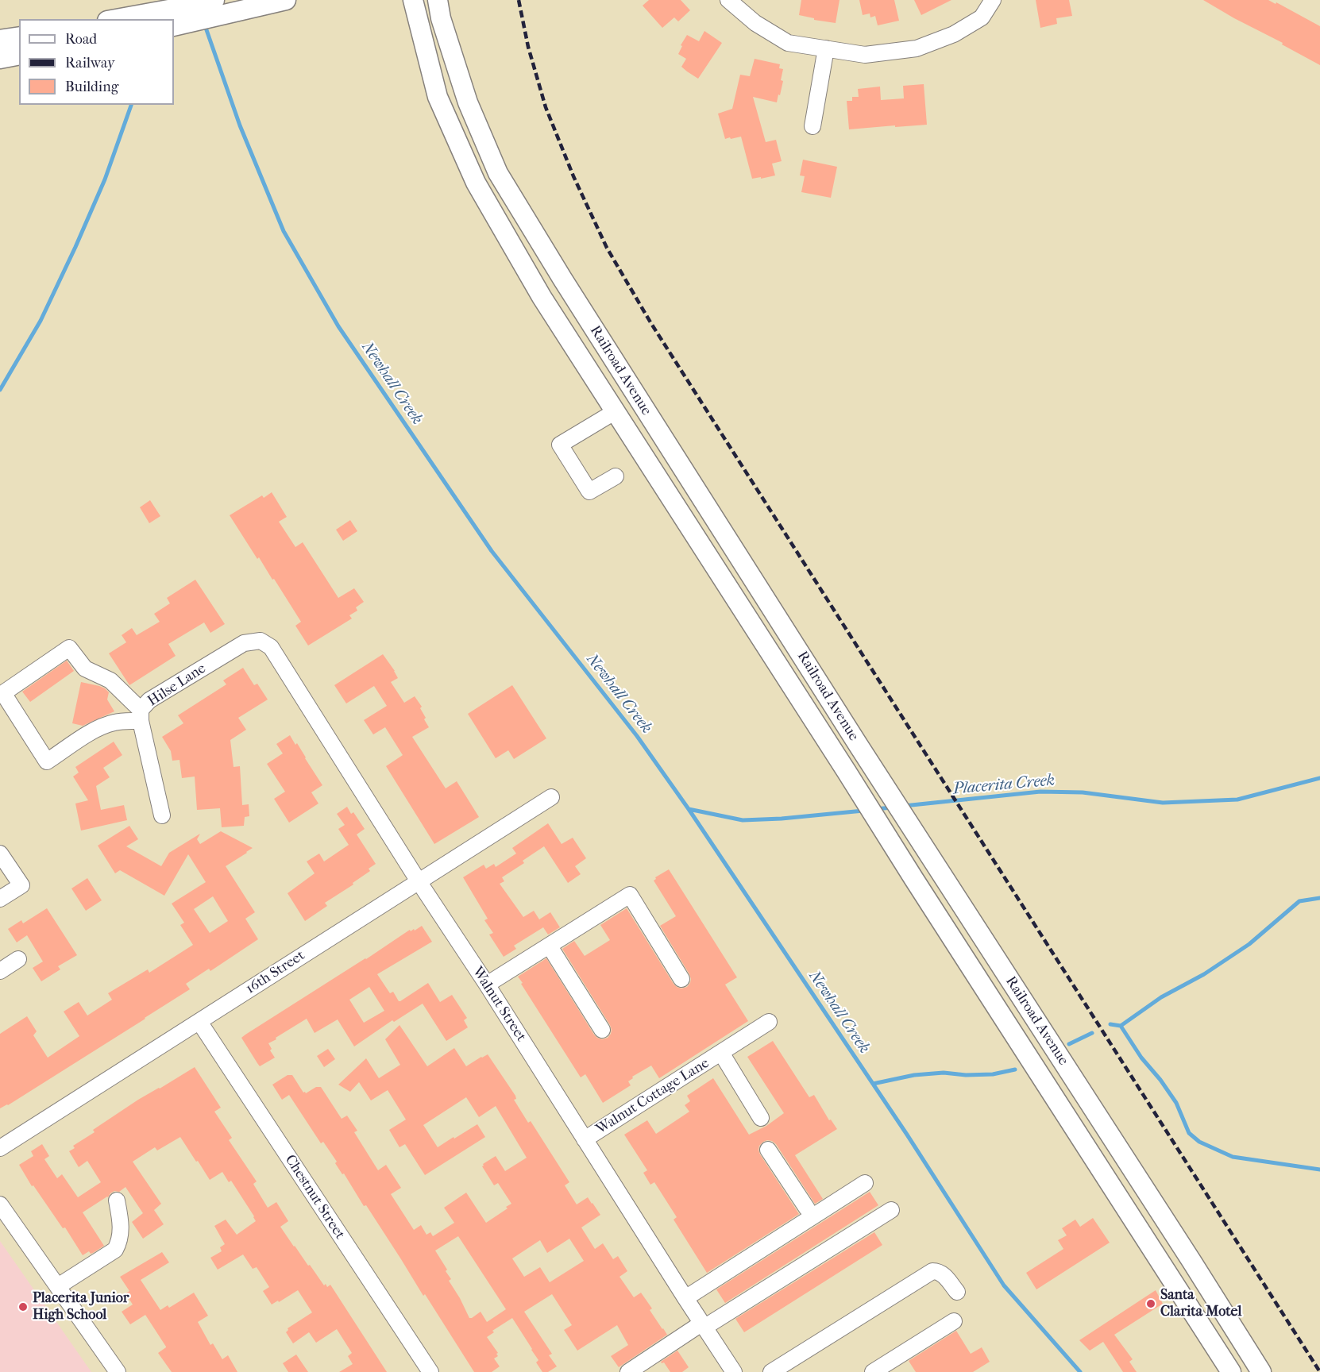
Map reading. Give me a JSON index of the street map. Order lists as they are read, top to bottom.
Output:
{
  "streets": {
    "main road": ["Railroad Avenue"],
    "street": [
      "Hilse Lane",
      "16th Street",
      "Walnut Street",
      "Walnut Cottage Lane",
      "Chestnut Street"
    ]
  },
  "crossings": [
    ["Hilse Lane", "Walnut Street"],
    ["16th Street", "Walnut Street"],
    ["16th Street", "Chestnut Street"],
    ["Walnut Street", "Walnut Cottage Lane"]
  ],
  "water": ["Newhall Creek", "Placerita Creek"],
  "places": ["Santa Clarita Motel", "Placerita Junior High School"],
  "legend": ["Road", "Railway", "Building"]
}
